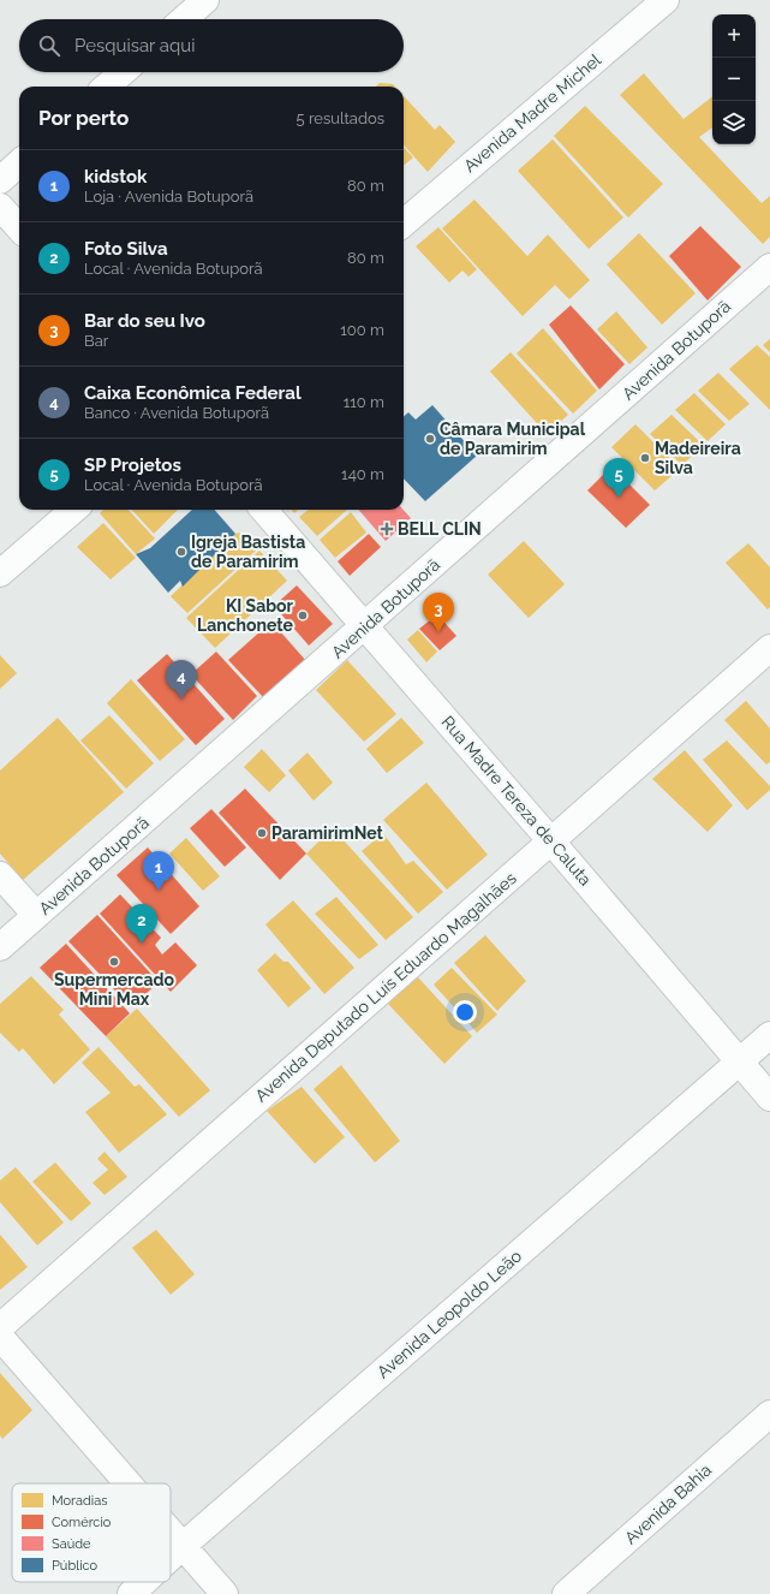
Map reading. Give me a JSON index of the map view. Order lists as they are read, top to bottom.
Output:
{
  "streets": {
    "street": [
      "Avenida Madre Michel",
      "Avenida Botuporã",
      "Rua Madre Tereza de Caluta",
      "Avenida Deputado Luís Eduardo Magalhães",
      "Avenida Leopoldo Leão",
      "Avenida Bahia"
    ]
  },
  "crossings": [
    ["Avenida Botuporã", "Rua Madre Tereza de Caluta"],
    ["Rua Madre Tereza de Caluta", "Avenida Deputado Luís Eduardo Magalhães"],
    ["Rua Madre Tereza de Caluta", "Avenida Leopoldo Leão"]
  ],
  "places": {
    "other": [
      "Câmara Municipal de Paramirim",
      "Madeireira Silva",
      "Igreja Bastista de Paramirim",
      "KI Sabor Lanchonete",
      "ParamirimNet",
      "Supermercado Mini Max"
    ],
    "health": ["BELL CLIN"]
  },
  "legend": [
    "Moradias",
    "Comércio",
    "Saúde",
    "Público"
  ],
  "page": {
    "map_buttons": ["+", "−"],
    "search": "Pesquisar aqui",
    "heading": ["Por perto", "5 resultados"],
    "list": [
      {
        "mark": "1",
        "name": "kidstok",
        "note": "Loja · Avenida Botuporã",
        "value": "80 m"
      },
      {
        "mark": "2",
        "name": "Foto Silva",
        "note": "Local · Avenida Botuporã",
        "value": "80 m"
      },
      {
        "mark": "3",
        "name": "Bar do seu Ivo",
        "note": "Bar",
        "value": "100 m"
      },
      {
        "mark": "4",
        "name": "Caixa Econômica Federal",
        "note": "Banco · Avenida Botuporã",
        "value": "110 m"
      },
      {
        "mark": "5",
        "name": "SP Projetos",
        "note": "Local · Avenida Botuporã",
        "value": "140 m"
      }
    ],
    "pins": [
      "5",
      "3",
      "4",
      "1",
      "2"
    ]
  }
}
